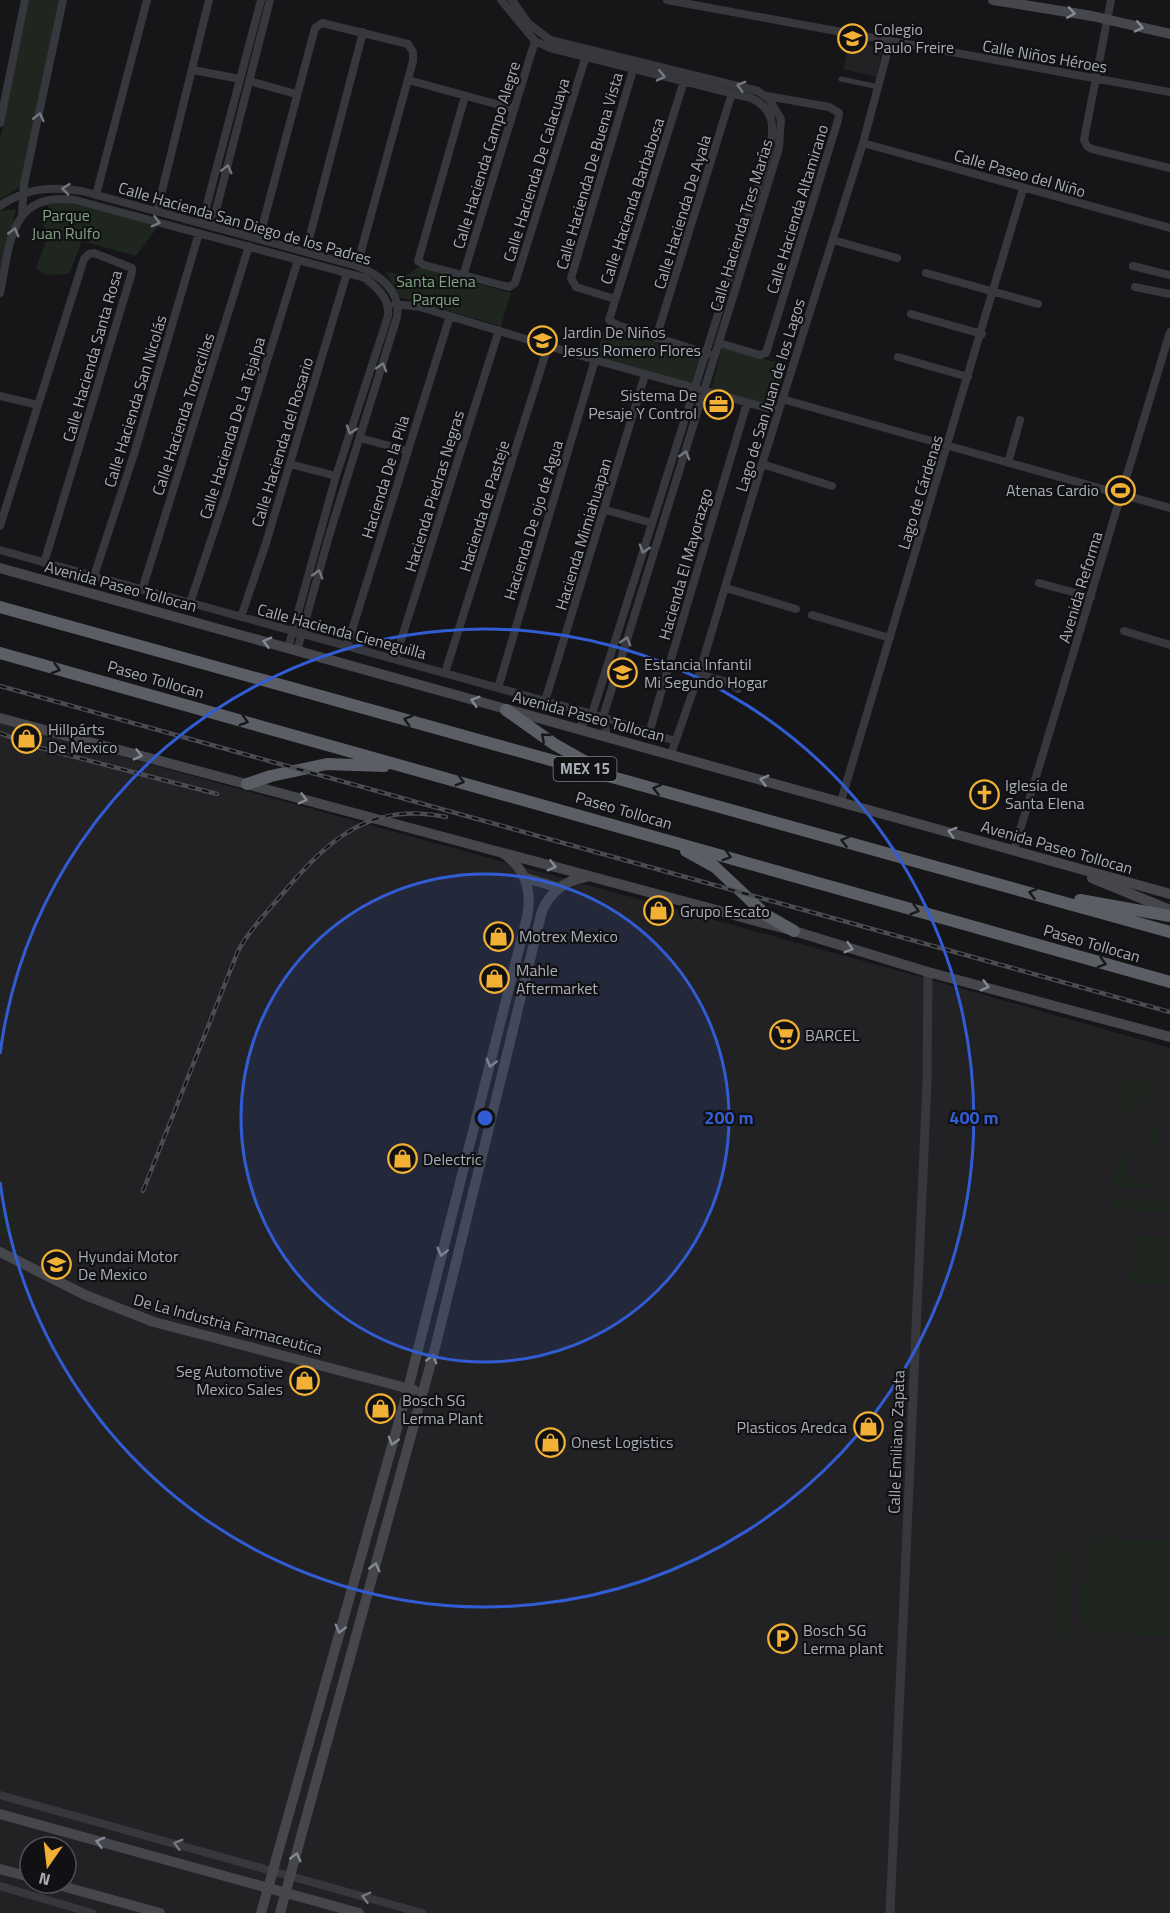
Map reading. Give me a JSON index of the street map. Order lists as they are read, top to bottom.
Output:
{
  "streets": {
    "highway": ["Paseo Tollocan", "MEX 15"],
    "main road": ["Avenida Paseo Tollocan", "De La Industria Farmaceutica"],
    "street": [
      "Calle Niños Héroes",
      "Calle Hacienda Campo Alegre",
      "Calle Hacienda De Calacuaya",
      "Calle Hacienda De Buena Vista",
      "Calle Paseo del Niño",
      "Calle Hacienda Barbabosa",
      "Calle Hacienda Altamirano",
      "Calle Hacienda De Ayala",
      "Calle Hacienda San Diego de los Padres",
      "Calle Hacienda Tres Marías",
      "Calle Hacienda Santa Rosa",
      "Lago de San Juan de los Lagos",
      "Calle Hacienda San Nicolás",
      "Calle Hacienda Torrecillas",
      "Calle Hacienda De La Tejalpa",
      "Calle Hacienda del Rosario",
      "Hacienda De la Pila",
      "Hacienda Piedras Negras",
      "Lago de Cárdenas",
      "Hacienda de Pasteje",
      "Hacienda De ojo de Agua",
      "Hacienda Mimiahuapan",
      "Hacienda El Mayorazgo",
      "Avenida Reforma",
      "Calle Hacienda Cieneguilla",
      "Calle Emiliano Zapata"
    ]
  },
  "crossings": [
    ["Calle Niños Héroes", "Lago de San Juan de los Lagos"],
    ["Calle Hacienda Campo Alegre", "Calle Hacienda De Calacuaya"],
    ["Calle Hacienda Campo Alegre", "Calle Hacienda Tres Marías"],
    ["Calle Hacienda De Calacuaya", "Calle Hacienda Tres Marías"],
    ["Calle Hacienda De Buena Vista", "Calle Hacienda Barbabosa"],
    ["Calle Hacienda De Buena Vista", "Calle Hacienda Tres Marías"],
    ["Calle Paseo del Niño", "Lago de San Juan de los Lagos"],
    ["Calle Paseo del Niño", "Lago de Cárdenas"],
    ["Calle Hacienda Barbabosa", "Calle Hacienda De Ayala"],
    ["Calle Hacienda Barbabosa", "Calle Hacienda Tres Marías"],
    ["Calle Hacienda Altamirano", "Calle Hacienda Tres Marías"],
    ["Calle Hacienda De Ayala", "Calle Hacienda Tres Marías"],
    ["Calle Hacienda San Diego de los Padres", "Calle Hacienda San Nicolás"],
    ["Calle Hacienda San Diego de los Padres", "Calle Hacienda Torrecillas"],
    ["Calle Hacienda San Diego de los Padres", "Calle Hacienda De La Tejalpa"],
    ["Calle Hacienda San Diego de los Padres", "Calle Hacienda del Rosario"],
    ["Calle Hacienda Tres Marías", "Avenida Paseo Tollocan"],
    ["Calle Hacienda Tres Marías", "Calle Hacienda Cieneguilla"],
    ["Calle Hacienda Santa Rosa", "Calle Hacienda Cieneguilla"],
    ["Lago de San Juan de los Lagos", "Avenida Paseo Tollocan"],
    ["Lago de San Juan de los Lagos", "Calle Hacienda Cieneguilla"],
    ["Calle Hacienda San Nicolás", "Calle Hacienda Cieneguilla"],
    ["Calle Hacienda Torrecillas", "Calle Hacienda Cieneguilla"],
    ["Calle Hacienda De La Tejalpa", "Calle Hacienda Cieneguilla"],
    ["Calle Hacienda del Rosario", "Calle Hacienda Cieneguilla"],
    ["Hacienda De la Pila", "Calle Hacienda Cieneguilla"],
    ["Hacienda Piedras Negras", "Calle Hacienda Cieneguilla"],
    ["Lago de Cárdenas", "Avenida Paseo Tollocan"],
    ["Hacienda de Pasteje", "Calle Hacienda Cieneguilla"],
    ["Hacienda De ojo de Agua", "Calle Hacienda Cieneguilla"],
    ["Hacienda Mimiahuapan", "Calle Hacienda Cieneguilla"],
    ["Hacienda El Mayorazgo", "Calle Hacienda Cieneguilla"],
    ["Avenida Paseo Tollocan", "Avenida Reforma"]
  ],
  "one_way": ["Avenida Paseo Tollocan"],
  "parks": ["Parque Juan Rulfo", "Santa Elena Parque"],
  "places": {
    "school or university": [
      "Colegio Paulo Freire",
      "Jardin De Niños Jesus Romero Flores",
      "Estancia Infantil Mi Segundo Hogar",
      "Hyundai Motor De Mexico"
    ],
    "office": ["Sistema De Pesaje Y Control"],
    "sports": ["Atenas Cardio"],
    "shop": [
      "Hillpárts De Mexico",
      "Grupo Escato",
      "Motrex Mexico",
      "Mahle Aftermarket",
      "Delectric",
      "Seg Automotive Mexico Sales",
      "Bosch SG Lerma Plant",
      "Plasticos Aredca",
      "Onest Logistics"
    ],
    "church": ["Iglesia de Santa Elena"],
    "supermarket": ["BARCEL"],
    "parking": ["Bosch SG Lerma plant"]
  },
  "north": "bottom",
  "rings": ["200 m", "400 m"]
}
